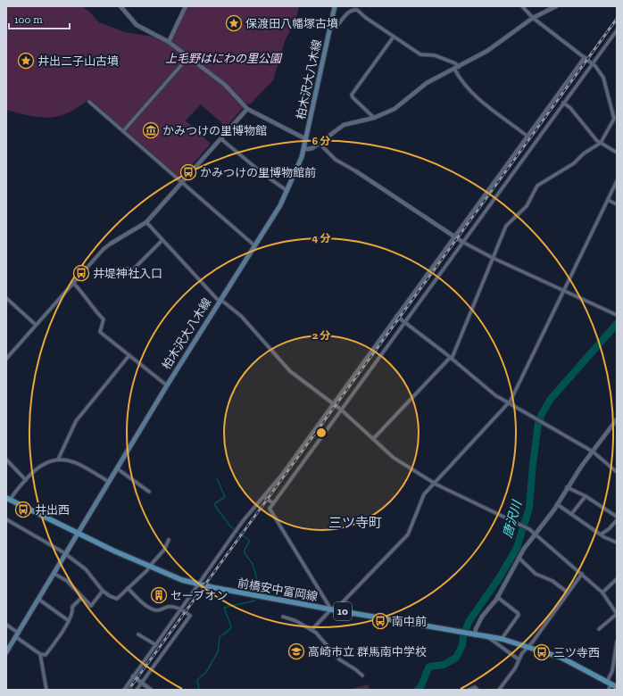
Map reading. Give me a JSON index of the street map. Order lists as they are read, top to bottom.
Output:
{
  "streets": {
    "main road": ["柏木沢大八木線", "前橋安中富岡線", "10"]
  },
  "crossings": [
    ["柏木沢大八木線", "前橋安中富岡線"]
  ],
  "districts": ["三ツ寺町"],
  "water": ["唐沢川"],
  "parks": ["上毛野はにわの里公園"],
  "places": {
    "place": ["保渡田八幡塚古墳", "井出二子山古墳"],
    "museum": ["かみつけの里博物館"],
    "bus stop": [
      "かみつけの里博物館前",
      "井堤神社入口",
      "井出西",
      "南中前",
      "三ツ寺西"
    ],
    "building": ["セーブオン"],
    "school or university": ["高崎市立 群馬南中学校"]
  },
  "scale_bar": "100 m",
  "rings": ["6 分", "4 分", "2 分"]
}
